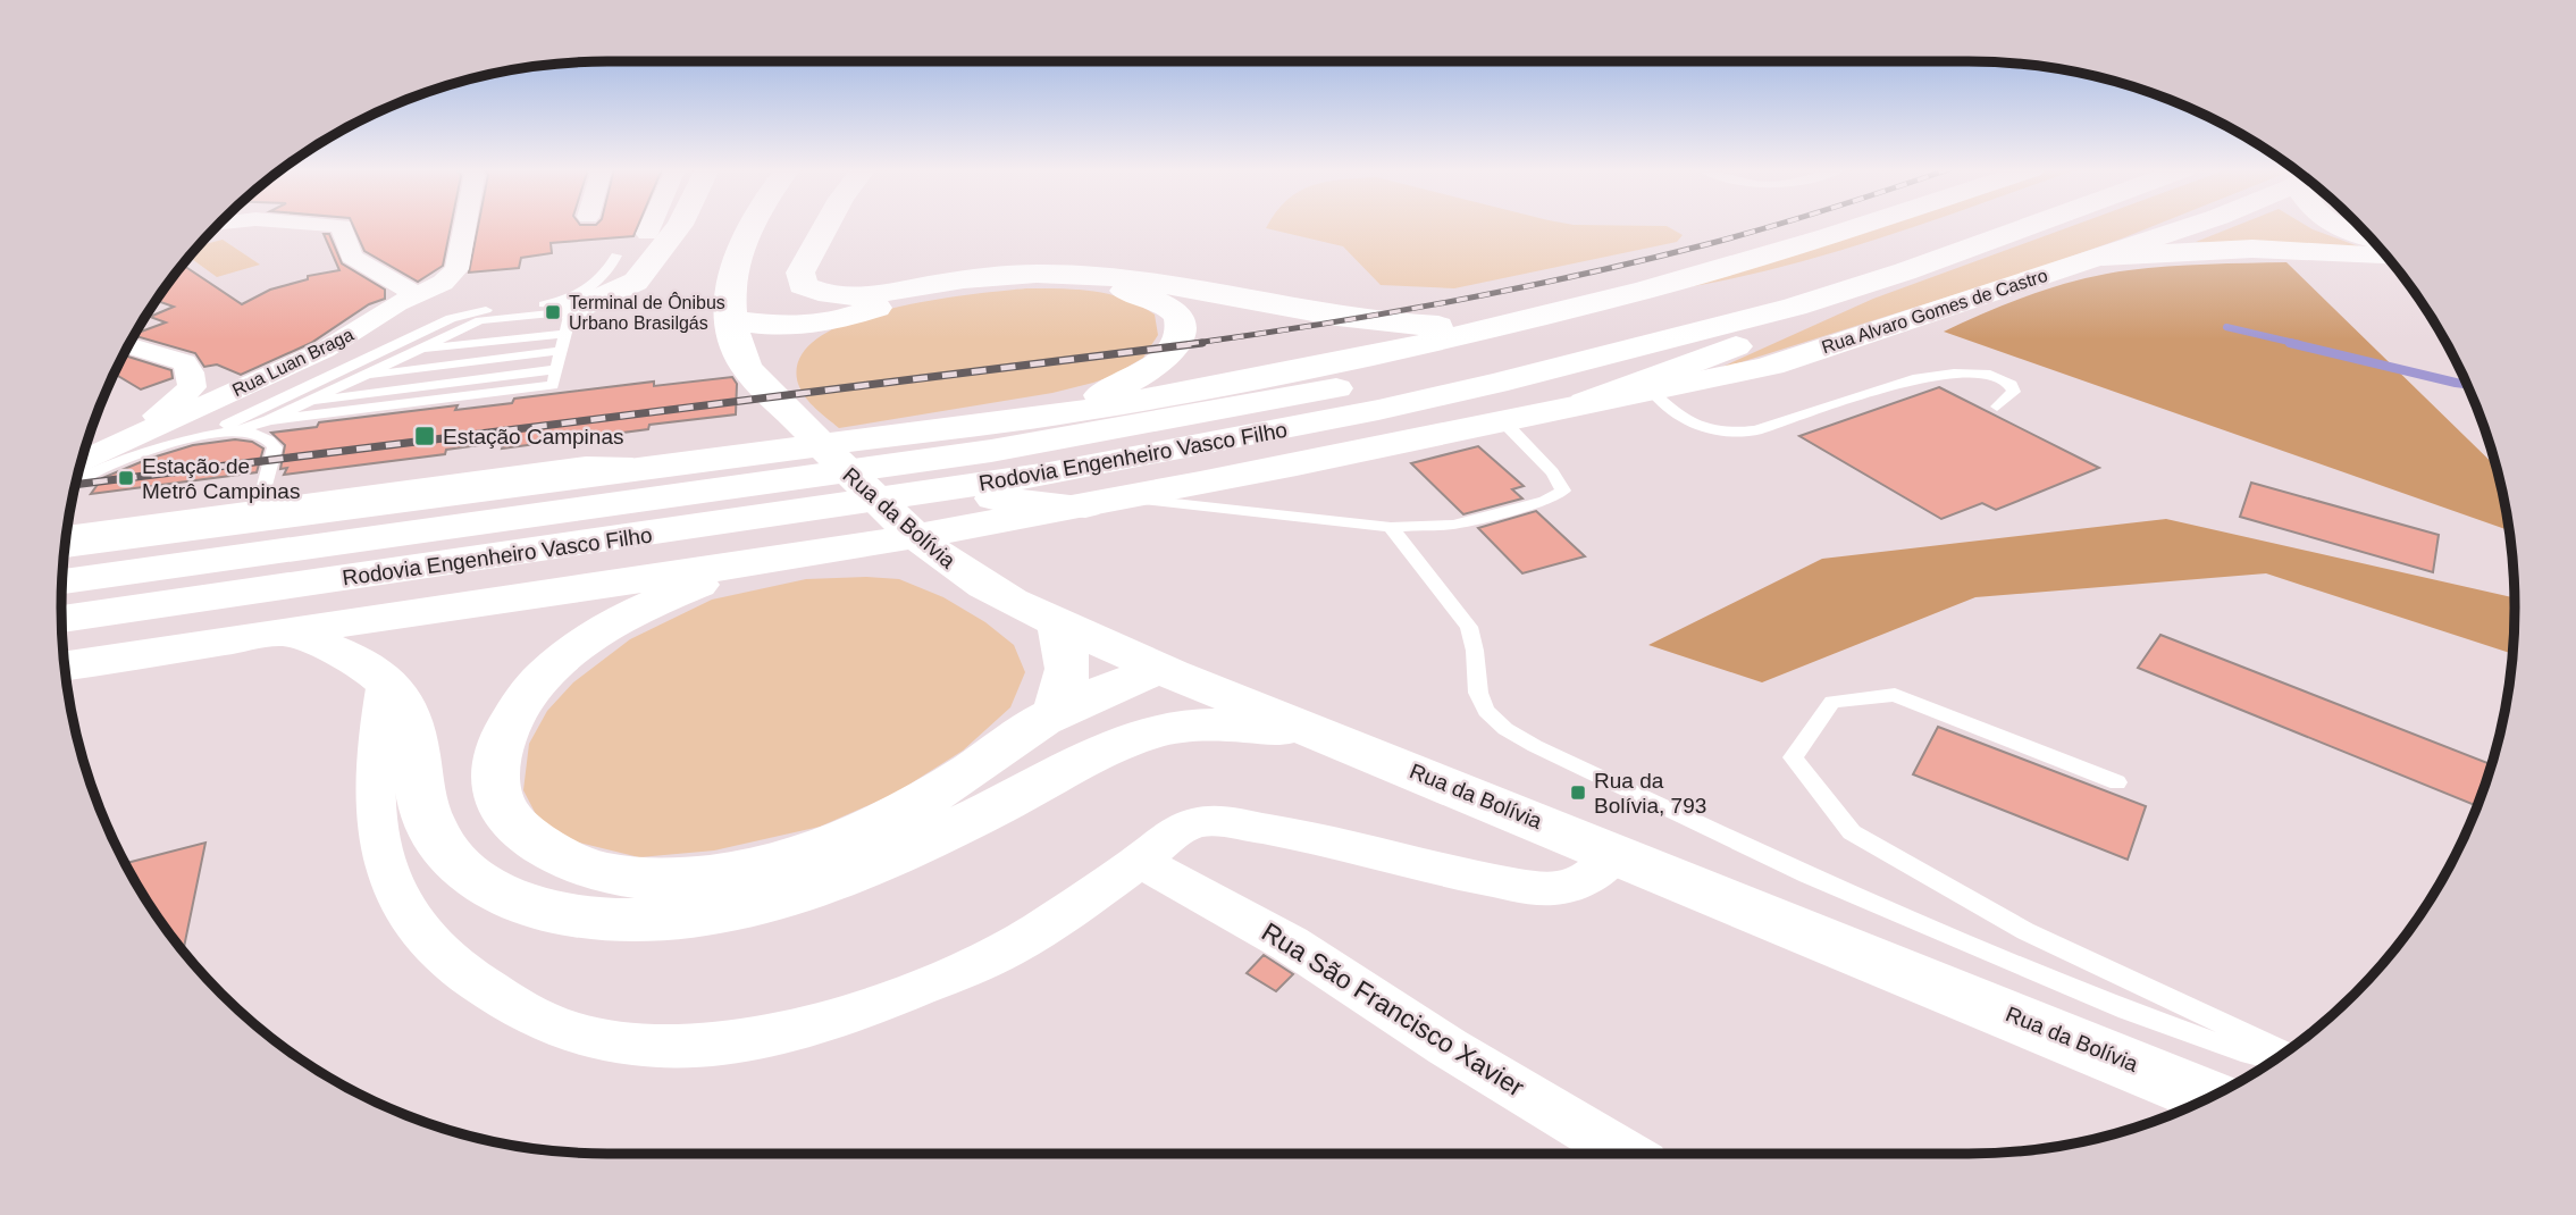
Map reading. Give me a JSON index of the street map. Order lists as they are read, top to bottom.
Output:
{
  "streets": {
    "main road": ["Rua Alvaro Gomes de Castro", "Rodovia Engenheiro Vasco Filho", "Rua da Bolívia"],
    "street": ["Rua Luan Braga", "Rua São Francisco Xavier"]
  },
  "crossings": [
    ["Rua Alvaro Gomes de Castro", "Rodovia Engenheiro Vasco Filho"]
  ],
  "places": {
    "transit": [
      "Terminal de Ônibus Urbano Brasilgás",
      "Estação Campinas",
      "Estação de Metrô Campinas",
      "Rua da Bolívia, 793"
    ]
  }
}
